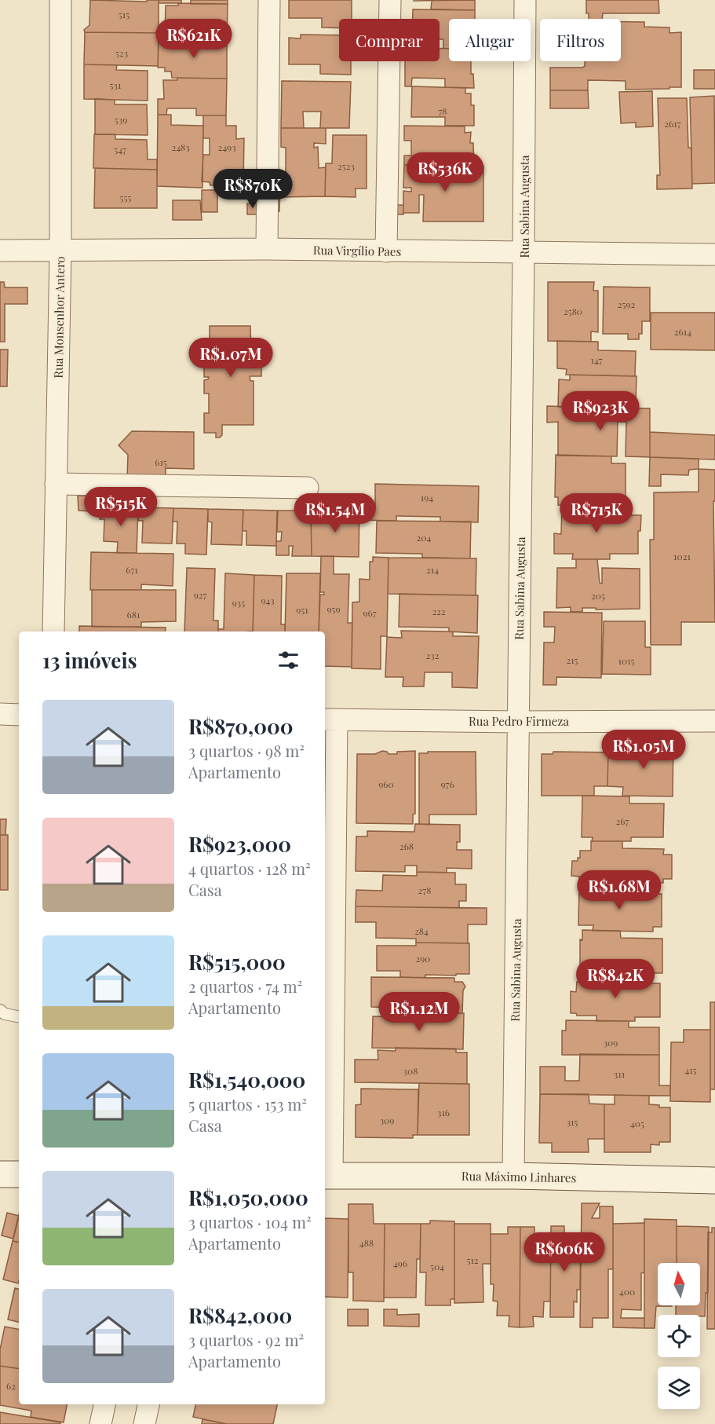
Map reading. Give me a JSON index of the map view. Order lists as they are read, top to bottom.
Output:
{
  "streets": {
    "street": [
      "Rua Sabina Augusta",
      "Rua Virgílio Paes",
      "Rua Monsenhor Antero",
      "Rua Pedro Firmeza",
      "Rua Máximo Linhares"
    ]
  },
  "crossings": [
    ["Rua Sabina Augusta", "Rua Virgílio Paes"],
    ["Rua Sabina Augusta", "Rua Pedro Firmeza"],
    ["Rua Sabina Augusta", "Rua Máximo Linhares"],
    ["Rua Virgílio Paes", "Rua Monsenhor Antero"]
  ],
  "house_numbers": [
    "515",
    "523",
    "531",
    "78",
    "539",
    "2617",
    "2483",
    "2493",
    "547",
    "2523",
    "555",
    "2592",
    "2580",
    "2614",
    "147",
    "615",
    "194",
    "204",
    "1021",
    "671",
    "214",
    "927",
    "205",
    "943",
    "935",
    "959",
    "951",
    "222",
    "967",
    "681",
    "232",
    "215",
    "1015",
    "960",
    "976",
    "267",
    "268",
    "278",
    "284",
    "290",
    "309",
    "415",
    "308",
    "311",
    "316",
    "309",
    "315",
    "405",
    "488",
    "512",
    "496",
    "504",
    "400",
    "62"
  ],
  "north": "top",
  "page": {
    "price": [
      "R$621K",
      "R$536K",
      "R$870K",
      "R$1.07M",
      "R$923K",
      "R$515K",
      "R$1.54M",
      "R$715K",
      "R$1.05M",
      "R$1.68M",
      "R$842K",
      "R$1.12M",
      "R$606K"
    ],
    "chip": ["Comprar", "Alugar", "Filtros"],
    "heading": "13 imóveis",
    "list": [
      {
        "name": "R$870,000",
        "note": "3 quartos · 98 m² · Apartamento"
      },
      {
        "name": "R$923,000",
        "note": "4 quartos · 128 m² · Casa"
      },
      {
        "name": "R$515,000",
        "note": "2 quartos · 74 m² · Apartamento"
      },
      {
        "name": "R$1,540,000",
        "note": "5 quartos · 153 m² · Casa"
      },
      {
        "name": "R$1,050,000",
        "note": "3 quartos · 104 m² · Apartamento"
      },
      {
        "name": "R$842,000",
        "note": "3 quartos · 92 m² · Apartamento"
      }
    ]
  }
}
